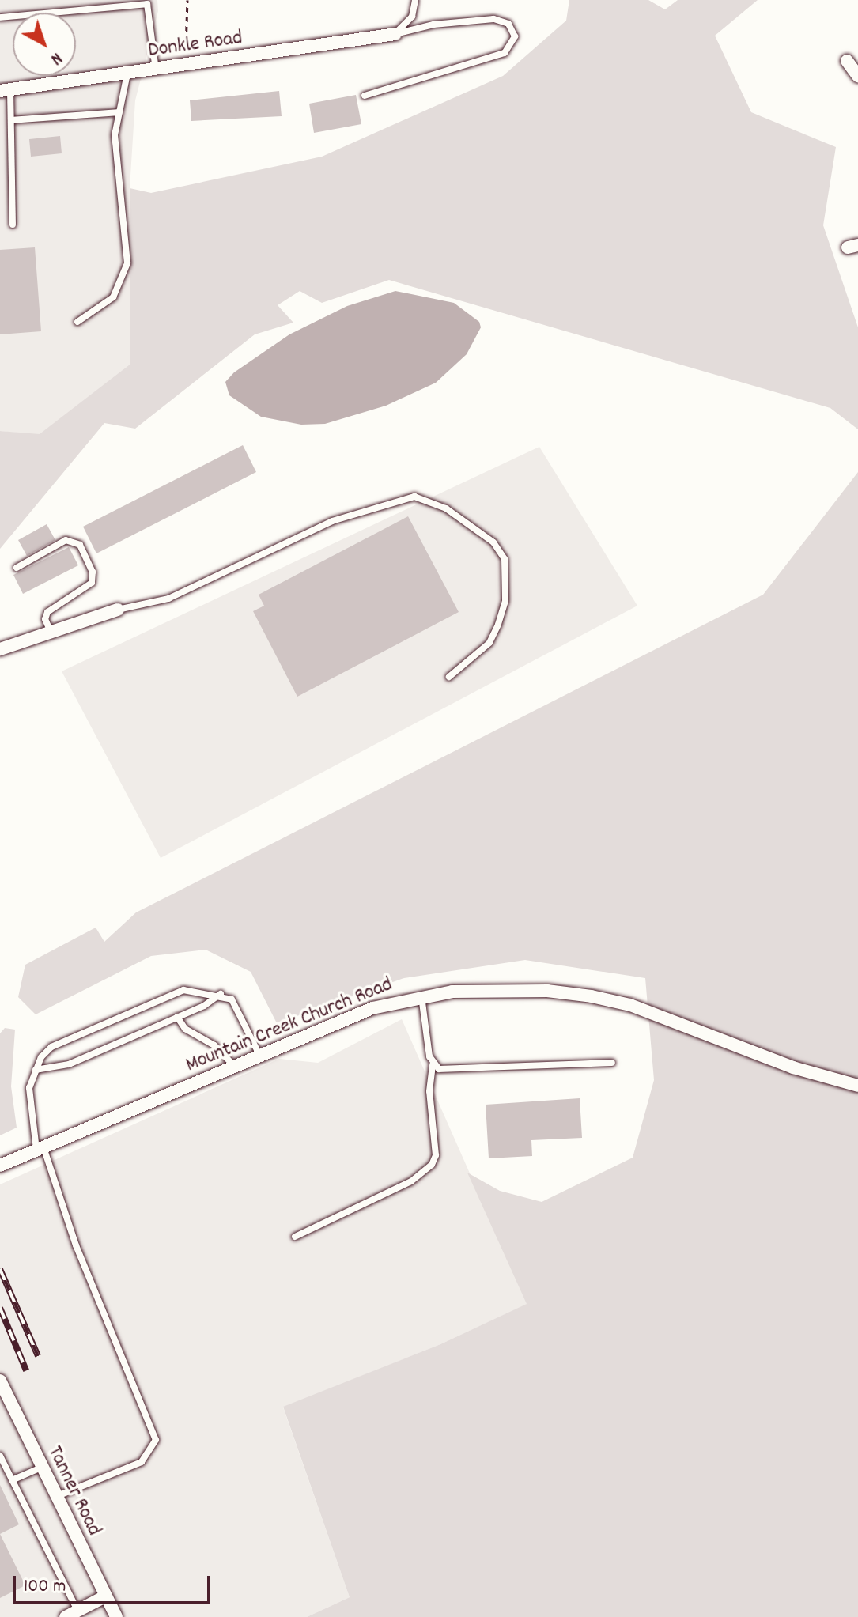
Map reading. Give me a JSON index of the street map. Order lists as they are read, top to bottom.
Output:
{
  "streets": {
    "street": ["Donkle Road", "Mountain Creek Church Road", "Tanner Road"]
  },
  "scale_bar": "100 m",
  "north": "bottom right"
}
